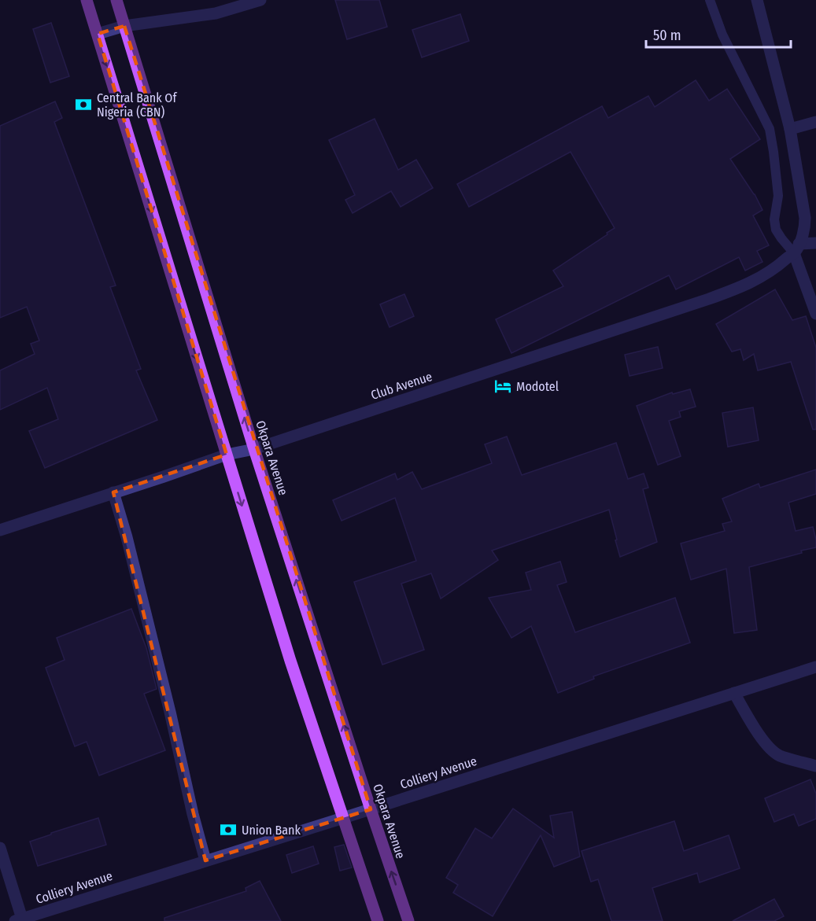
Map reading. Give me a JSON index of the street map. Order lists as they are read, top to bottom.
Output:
{
  "streets": {
    "main road": ["Okpara Avenue"],
    "street": ["Club Avenue", "Colliery Avenue"]
  },
  "crossings": [
    ["Club Avenue", "Okpara Avenue"],
    ["Okpara Avenue", "Colliery Avenue"]
  ],
  "places": {
    "bank": ["Central Bank Of Nigeria (CBN)", "Union Bank"],
    "hotel": ["Modotel"]
  },
  "scale_bar": "50 m"
}
